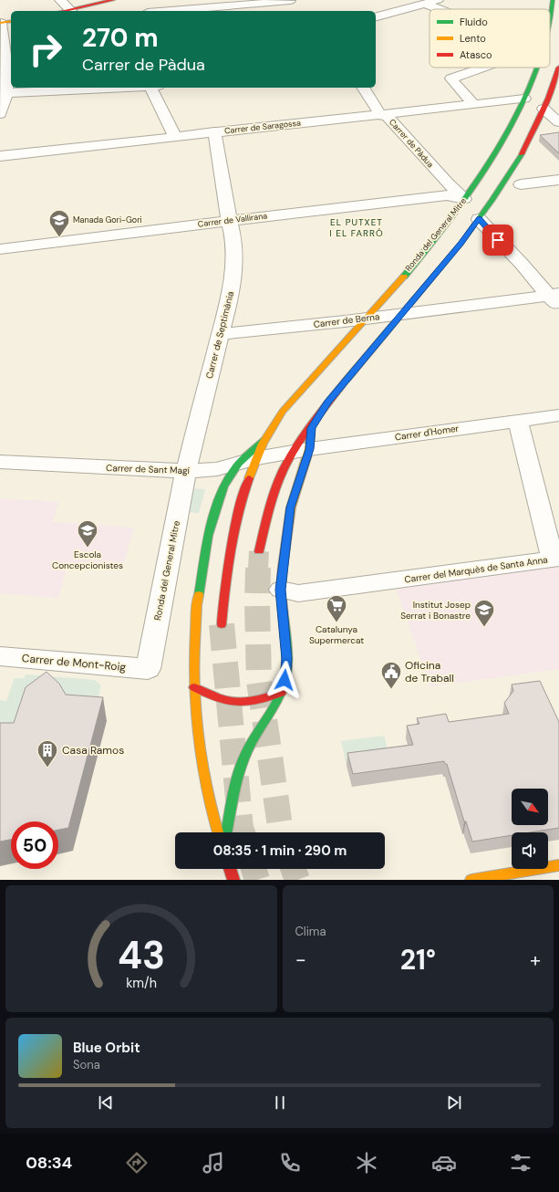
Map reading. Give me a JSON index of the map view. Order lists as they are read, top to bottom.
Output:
{
  "streets": {
    "main road": ["Ronda del General Mitre"],
    "street": [
      "Carrer de Saragossa",
      "Carrer de Pàdua",
      "Carrer de Vallirana",
      "Carrer de Berna",
      "Carrer de Septimània",
      "Carrer d'Homer",
      "Carrer de Sant Magí",
      "Carrer del Marquès de Santa Anna",
      "Carrer de Mont-Roig"
    ]
  },
  "crossings": [
    ["Carrer de Saragossa", "Carrer de Pàdua"],
    ["Carrer de Saragossa", "Ronda del General Mitre"],
    ["Carrer de Saragossa", "Carrer de Septimània"],
    ["Carrer de Pàdua", "Carrer de Vallirana"],
    ["Carrer de Pàdua", "Ronda del General Mitre"],
    ["Carrer de Vallirana", "Ronda del General Mitre"],
    ["Carrer de Vallirana", "Carrer de Septimània"],
    ["Ronda del General Mitre", "Carrer de Berna"],
    ["Ronda del General Mitre", "Carrer de Septimània"],
    ["Ronda del General Mitre", "Carrer de Sant Magí"],
    ["Ronda del General Mitre", "Carrer de Mont-Roig"],
    ["Carrer de Berna", "Carrer de Septimània"],
    ["Carrer de Septimània", "Carrer de Sant Magí"],
    ["Carrer d'Homer", "Carrer de Sant Magí"],
    ["Carrer d'Homer", "Carrer del Marquès de Santa Anna"]
  ],
  "districts": ["EL PUTXET I EL FARRÓ"],
  "places": {
    "school or university": ["Manada Gori-Gori", "Escola Concepcionistes", "Institut Josep Serrat i Bonastre"],
    "supermarket": ["Catalunya Supermercat"],
    "public building": ["Oficina de Traball"],
    "building": ["Casa Ramos"]
  },
  "legend": ["Fluido", "Lento", "Atasco"],
  "north": "bottom right",
  "page": {
    "turn": ["270 m", "Carrer de Pàdua"],
    "limit": "50",
    "trip": "08:35 · 1 min · 290 m",
    "tile": "Clima",
    "heat": ["−", "21°", "+"],
    "song": ["Blue Orbit", "Sona"],
    "tabs": "08:34",
    "gauge": ["43", "km/h"]
  }
}
